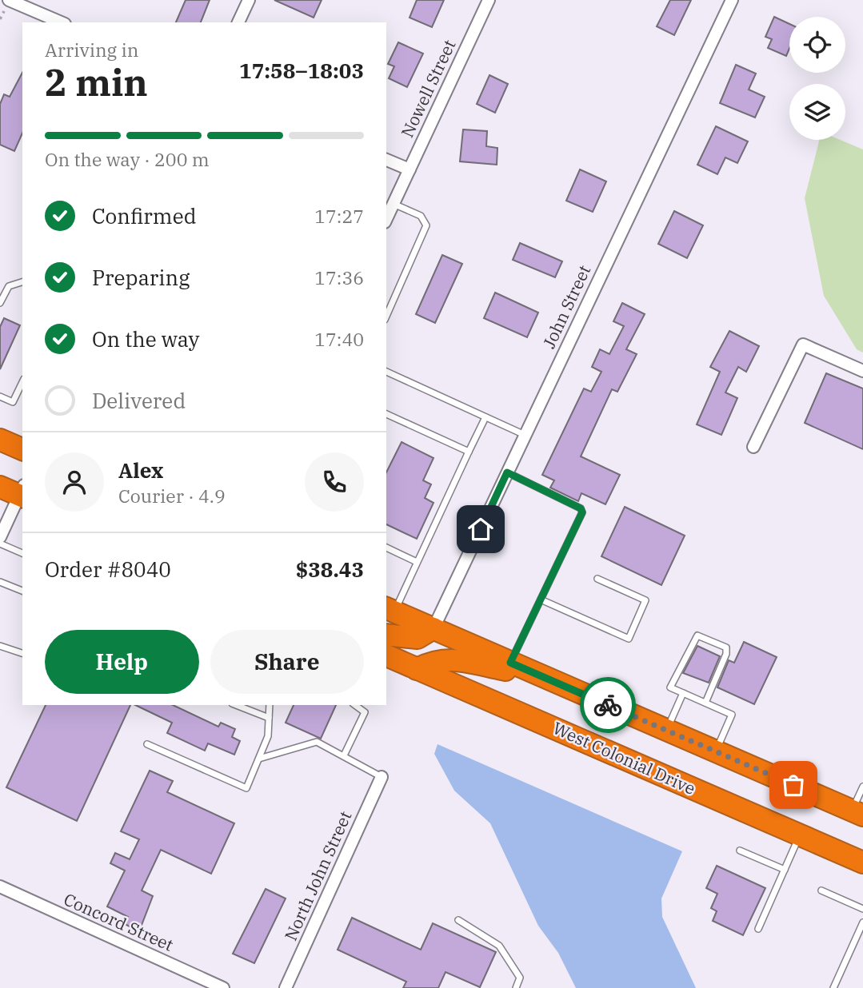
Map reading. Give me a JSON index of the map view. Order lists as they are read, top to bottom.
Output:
{
  "streets": {
    "highway": ["West Colonial Drive"],
    "street": [
      "Nowell Street",
      "John Street",
      "North John Street",
      "Concord Street"
    ]
  },
  "page": {
    "heading": ["2 min", "Arriving in", "17:58–18:03"],
    "panel": [
      "Alex",
      "Courier · 4.9",
      "Order #8040",
      "$38.43"
    ],
    "bar": "On the way · 200 m",
    "list": [
      ["Confirmed", "17:27"],
      ["Preparing", "17:36"],
      ["On the way", "17:40"],
      "Delivered"
    ],
    "buttons": ["Help", "Share"]
  }
}
